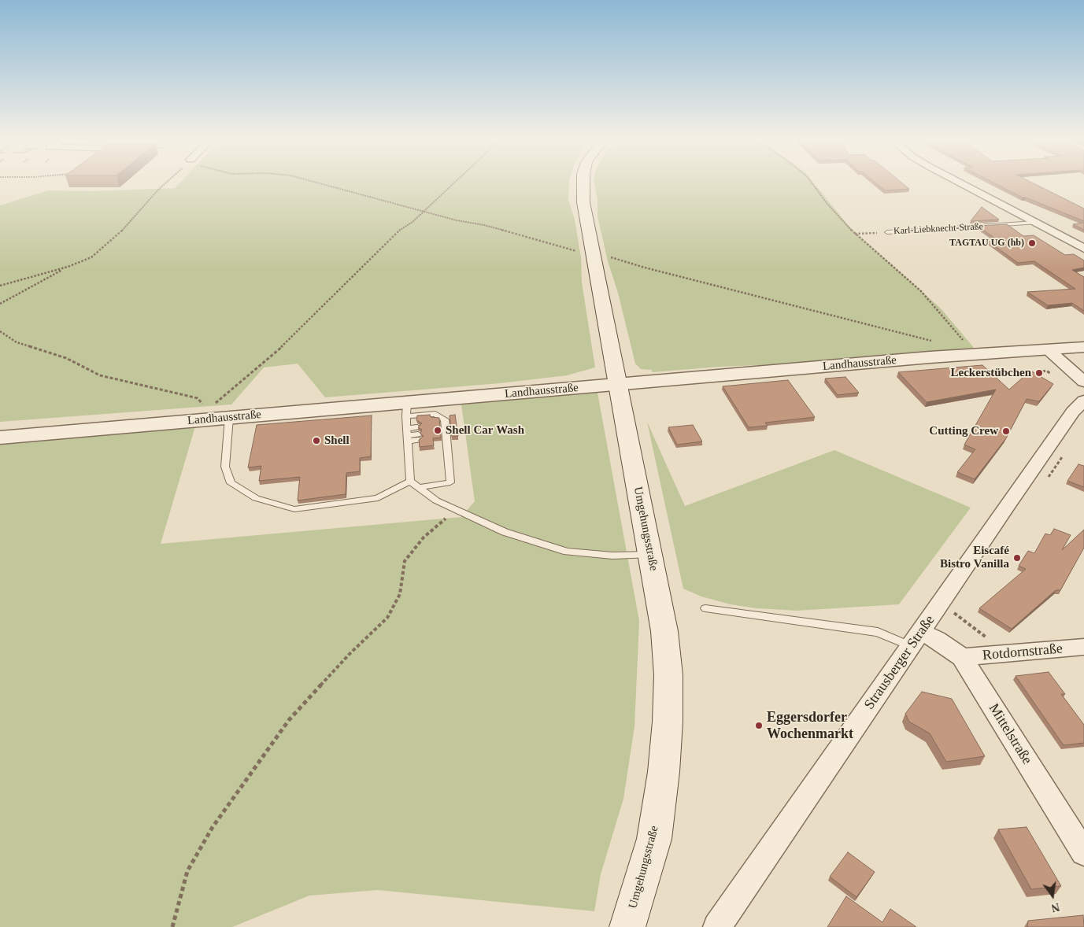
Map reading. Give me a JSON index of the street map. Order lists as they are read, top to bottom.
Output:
{
  "streets": {
    "main road": ["Umgehungsstraße"],
    "street": [
      "Landhausstraße",
      "Rotdornstraße",
      "Strausberger Straße",
      "Mittelstraße"
    ],
    "lane": ["Karl-Liebknecht-Straße"]
  },
  "crossings": [
    ["Landhausstraße", "Umgehungsstraße"],
    ["Rotdornstraße", "Mittelstraße"],
    ["Strausberger Straße", "Mittelstraße"]
  ],
  "places": [
    "TAGTAU UG (hb)",
    "Leckerstübchen",
    "Shell Car Wash",
    "Cutting Crew",
    "Shell",
    "Eiscafé Bistro Vanilla",
    "Eggersdorfer Wochenmarkt"
  ],
  "north": "bottom"
}
